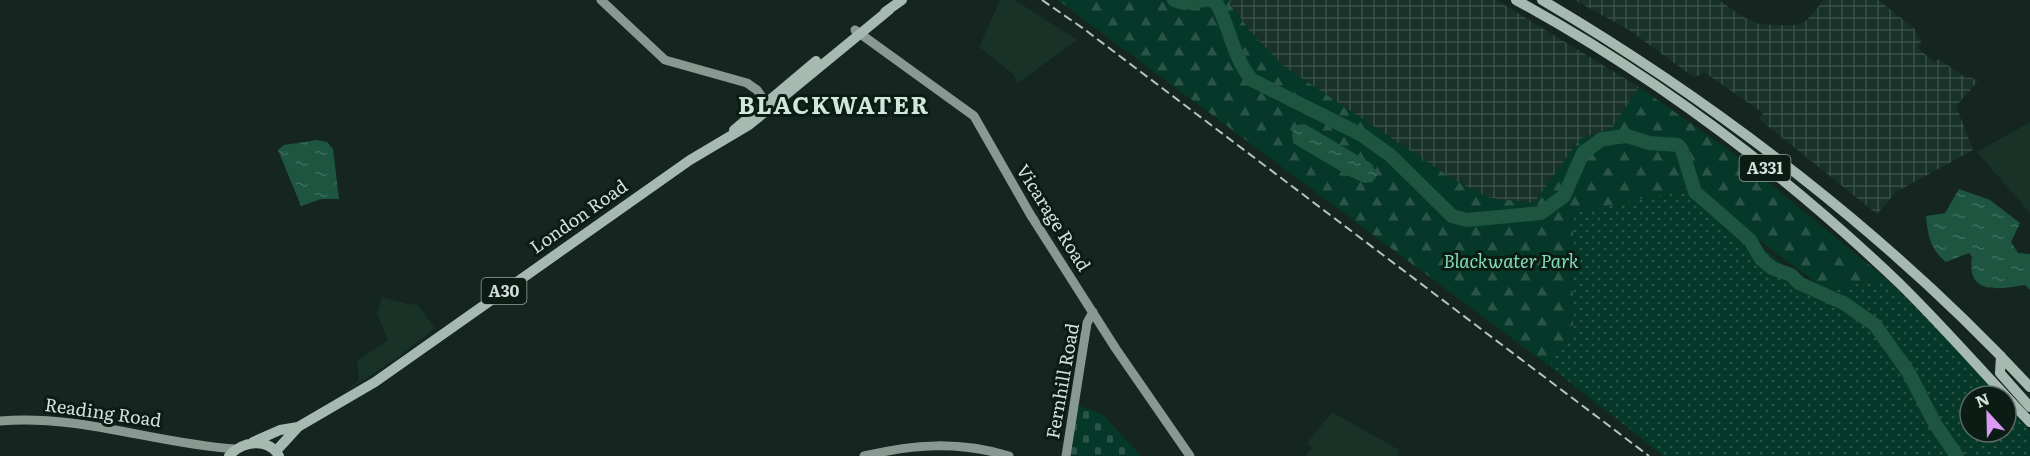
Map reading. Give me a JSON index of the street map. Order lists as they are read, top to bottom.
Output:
{
  "streets": {
    "main road": ["A331", "London Road", "A30"],
    "street": ["Vicarage Road", "Fernhill Road", "Reading Road"]
  },
  "crossings": [
    ["London Road", "Vicarage Road"],
    ["London Road", "A30"],
    ["Vicarage Road", "Fernhill Road"],
    ["A30", "Reading Road"]
  ],
  "districts": ["BLACKWATER"],
  "parks": ["Blackwater Park"],
  "north": "top"
}
